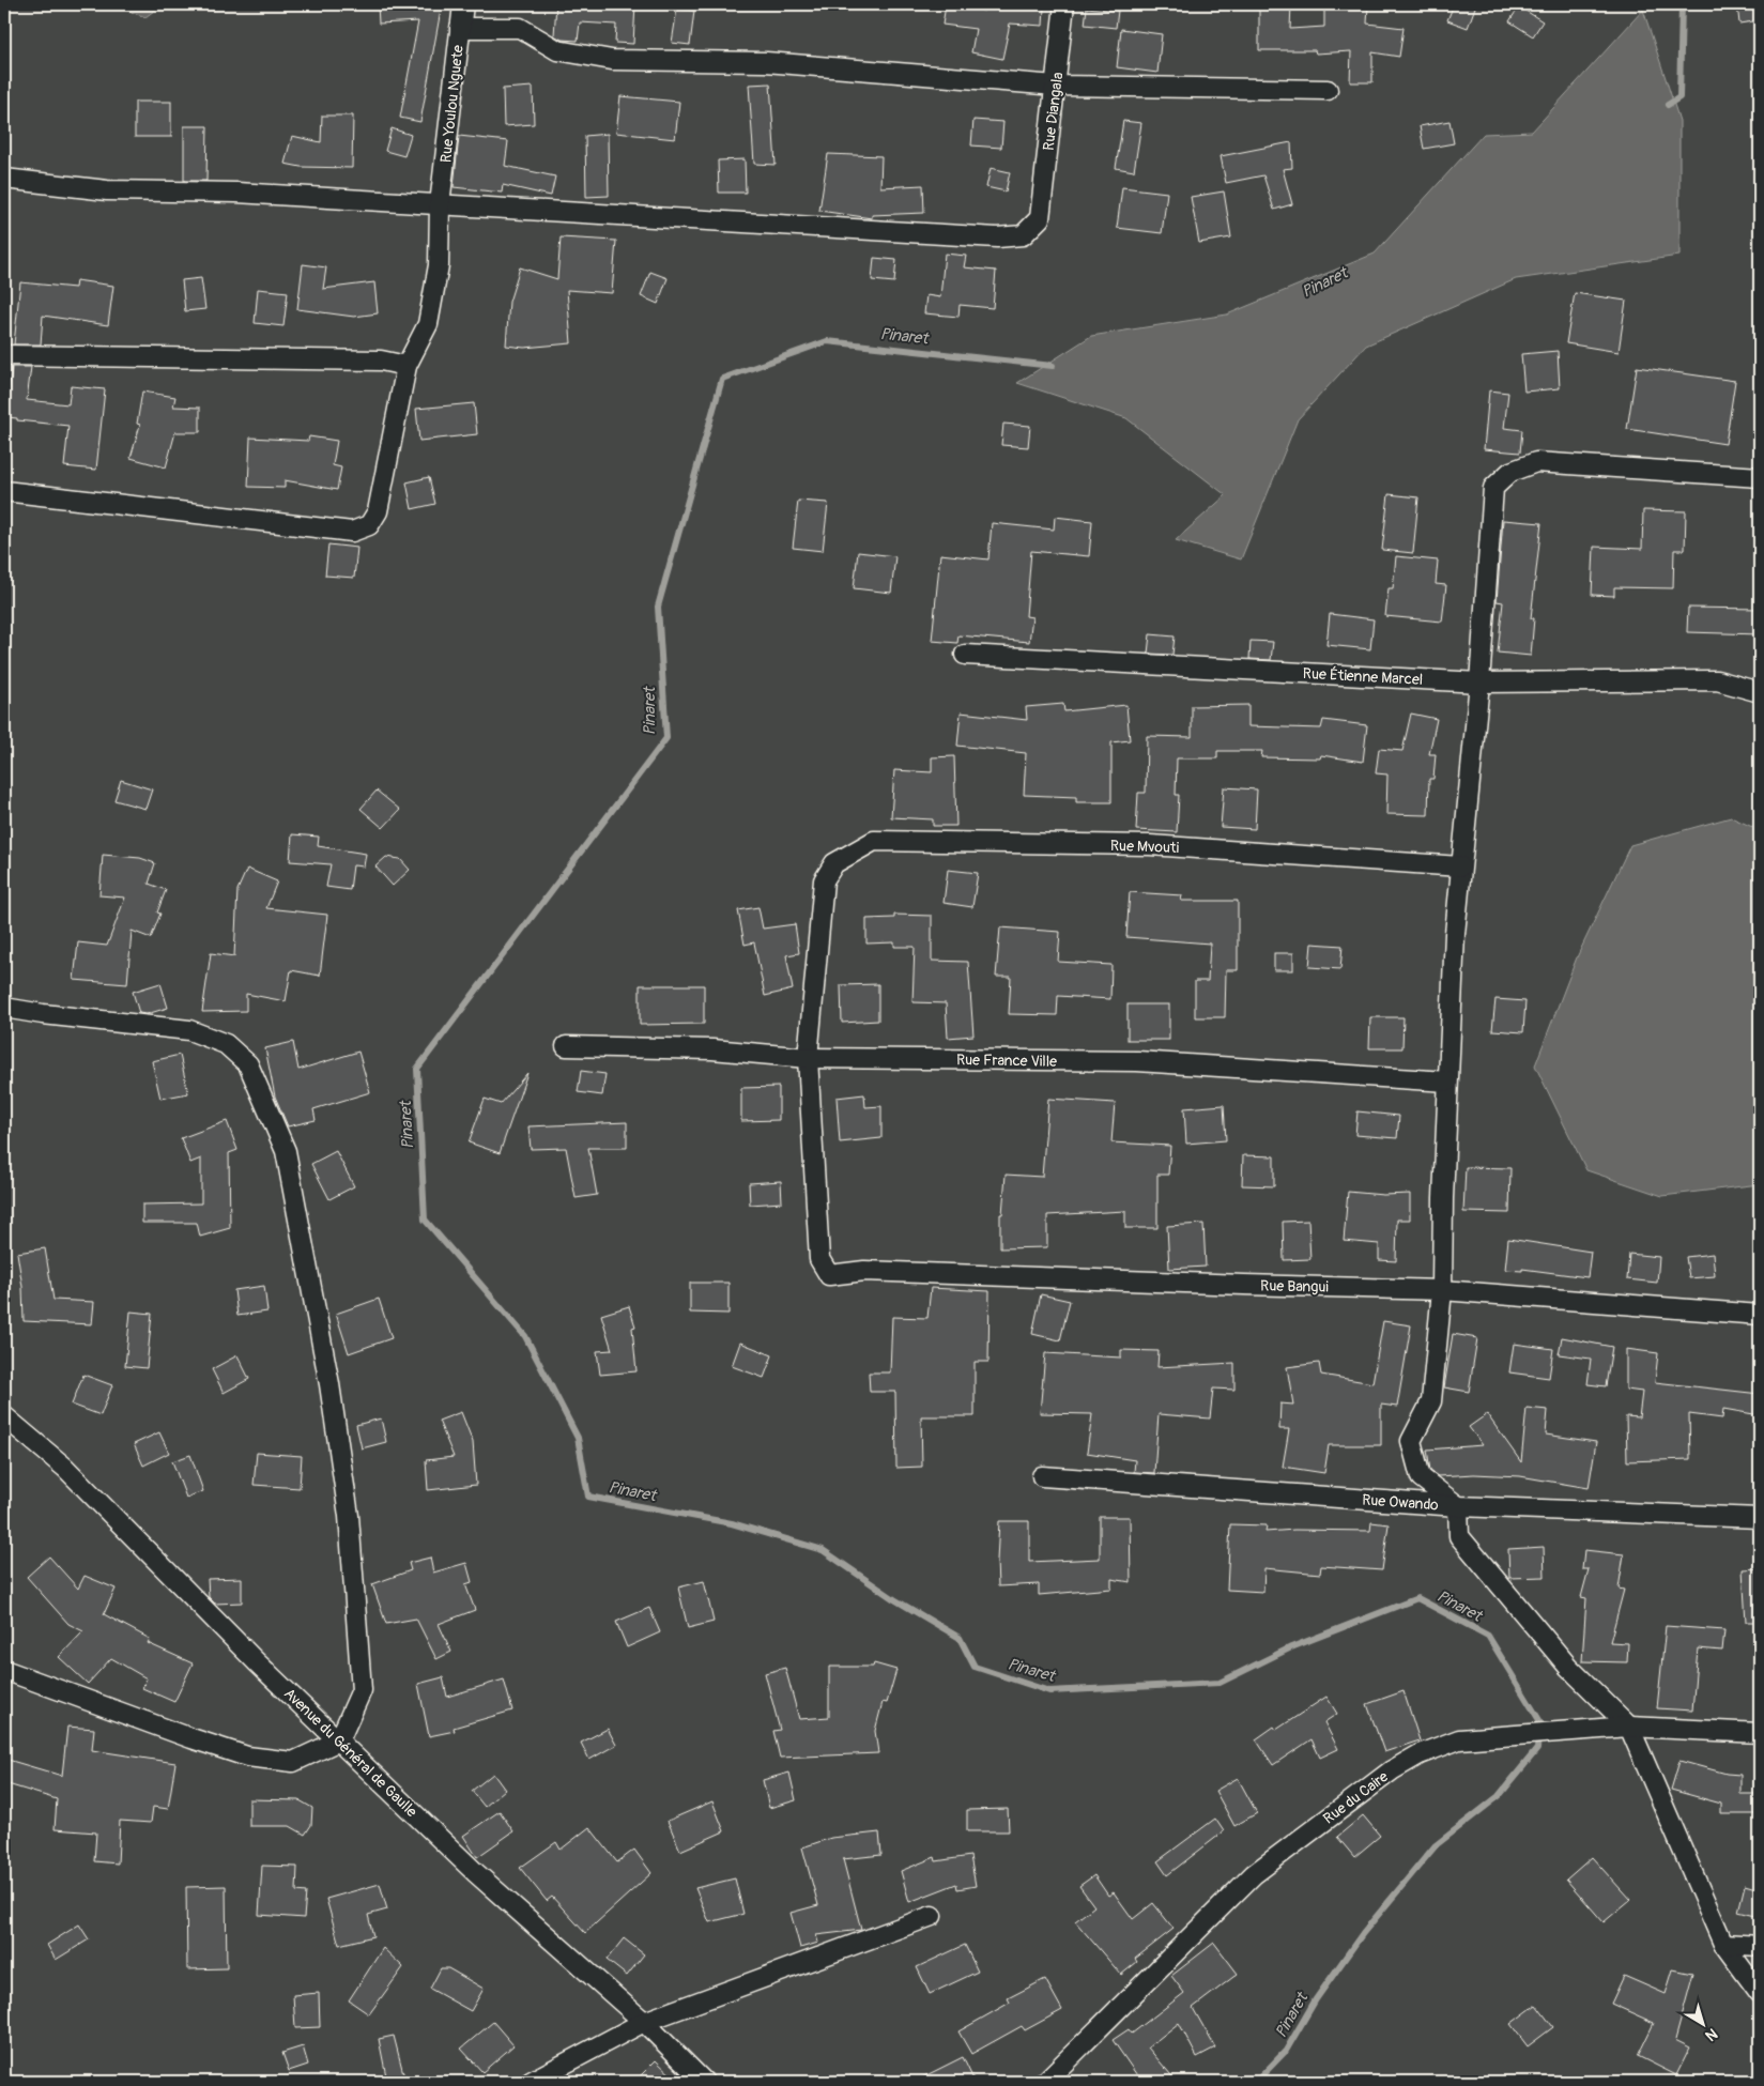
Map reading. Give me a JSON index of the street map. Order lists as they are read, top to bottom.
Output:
{
  "streets": {
    "street": [
      "Rue Youlou Nguete",
      "Rue Diangala",
      "Rue Étienne Marcel",
      "Rue Mvouti",
      "Rue France Ville",
      "Rue Bangui",
      "Rue Owando",
      "Avenue du Général de Gaulle",
      "Rue du Caire"
    ]
  },
  "crossings": [
    ["Rue Youlou Nguete", "Rue Diangala"],
    ["Rue Mvouti", "Rue France Ville"],
    ["Rue Mvouti", "Rue Bangui"],
    ["Rue France Ville", "Rue Bangui"]
  ],
  "water": ["Pinaret"],
  "north": "bottom right"
}
